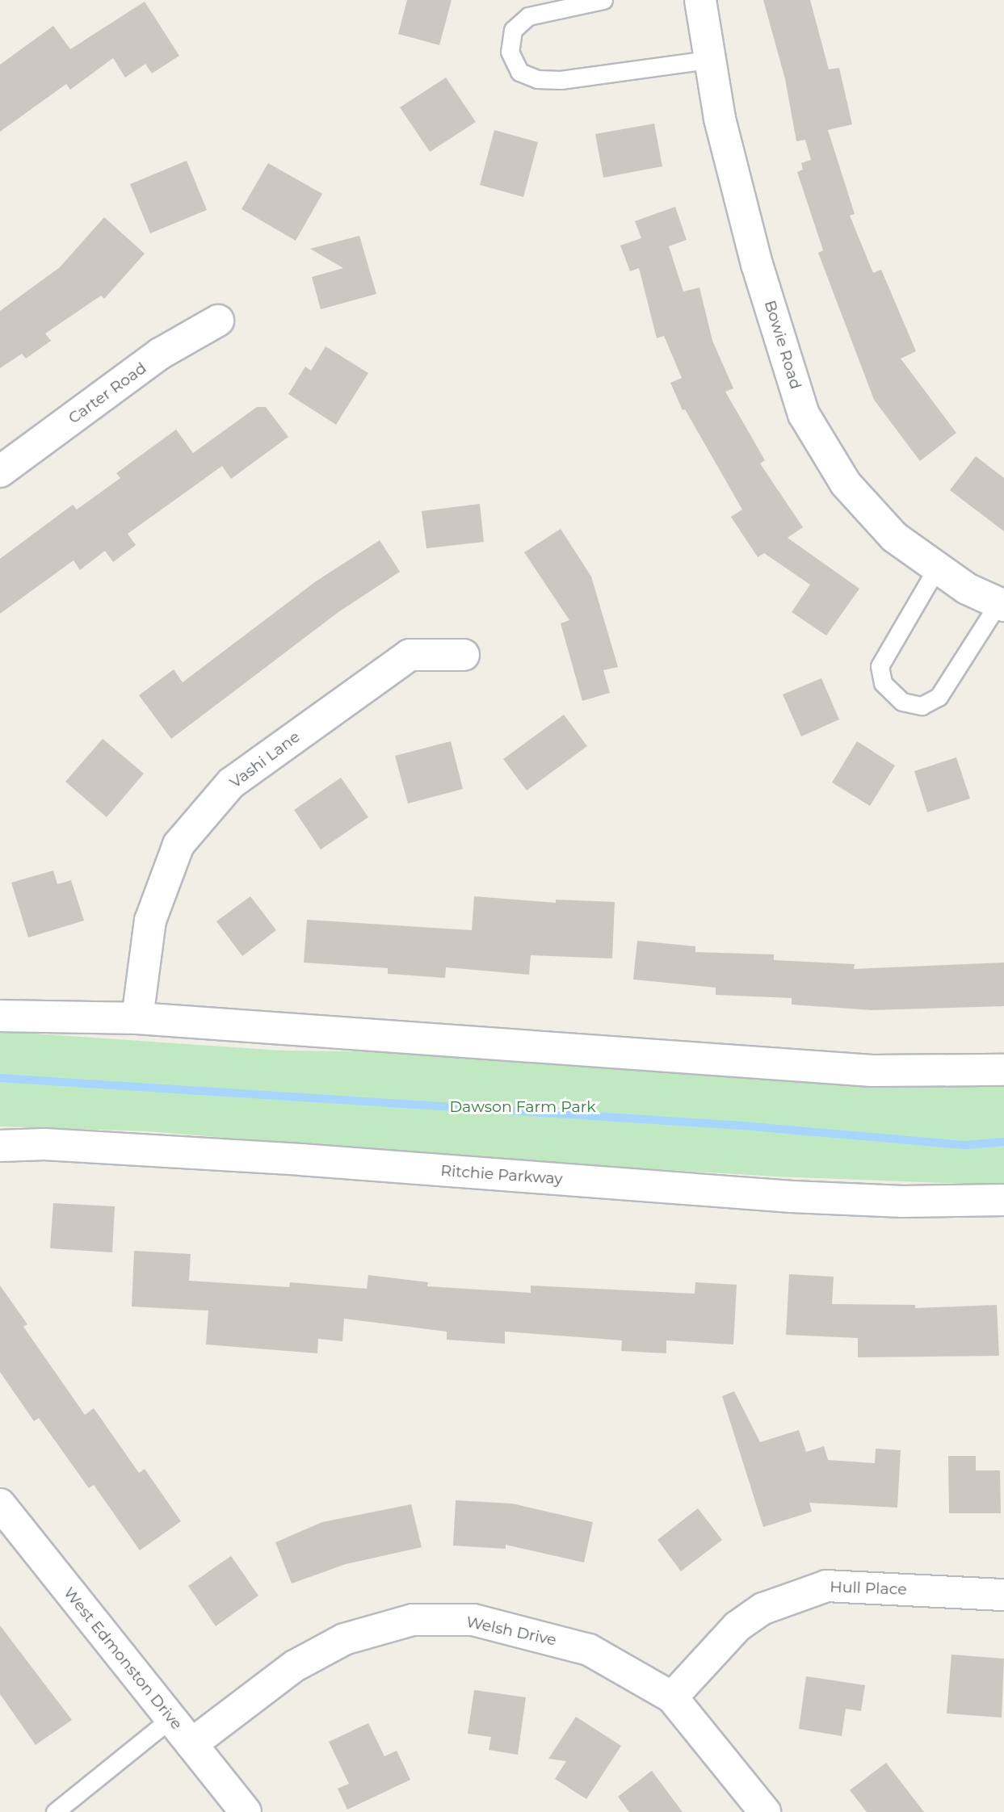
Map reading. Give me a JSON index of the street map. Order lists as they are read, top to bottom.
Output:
{
  "streets": {
    "street": [
      "Bowie Road",
      "Carter Road",
      "Vashi Lane",
      "Ritchie Parkway",
      "Hull Place",
      "Welsh Drive",
      "West Edmonston Drive"
    ]
  },
  "crossings": [
    ["Hull Place", "Welsh Drive"],
    ["Welsh Drive", "West Edmonston Drive"]
  ],
  "parks": ["Dawson Farm Park"]
}
